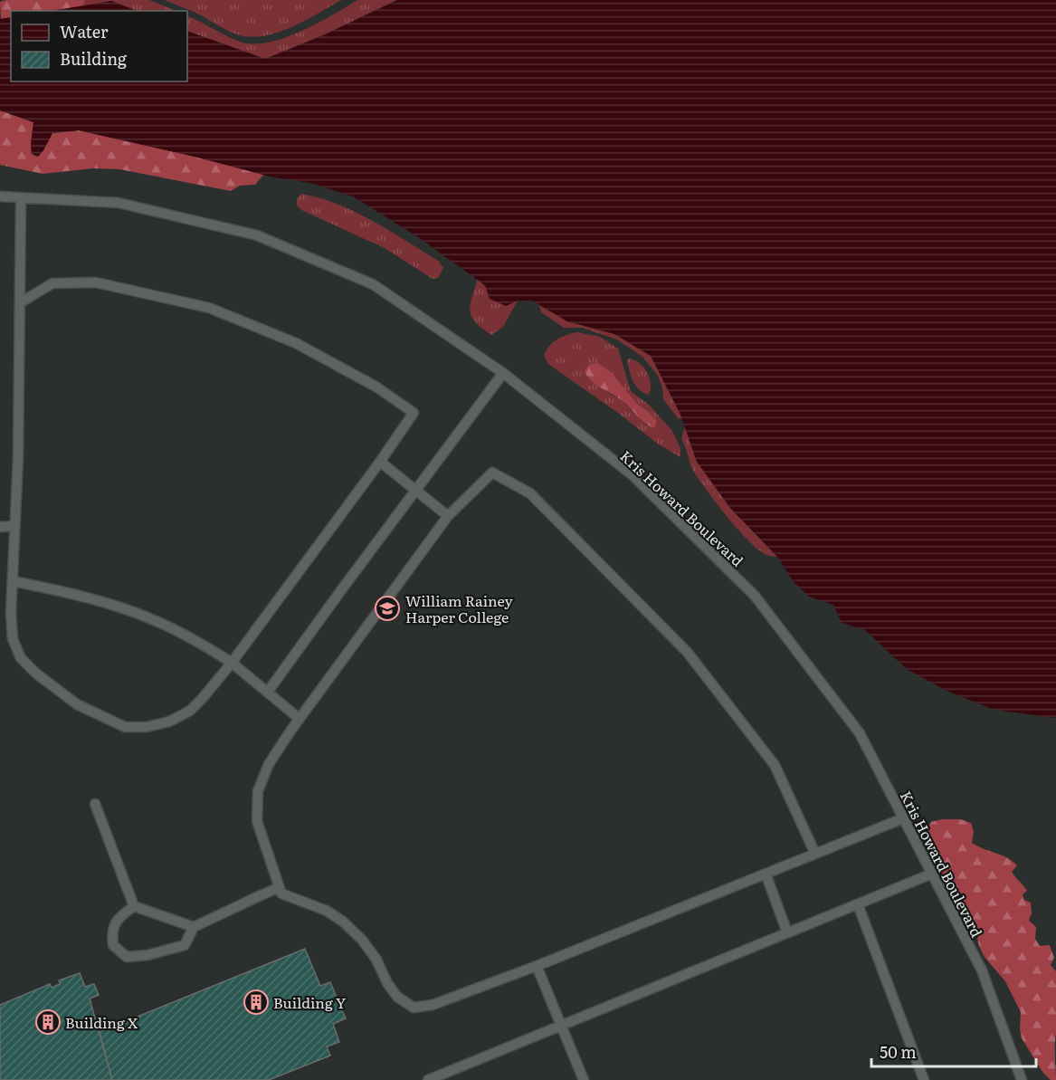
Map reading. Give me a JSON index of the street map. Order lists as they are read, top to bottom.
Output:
{
  "streets": {
    "lane": ["Kris Howard Boulevard"]
  },
  "places": {
    "school or university": ["William Rainey Harper College"],
    "building": ["Building Y", "Building X"]
  },
  "legend": ["Water", "Building"],
  "scale_bar": "50 m"
}
